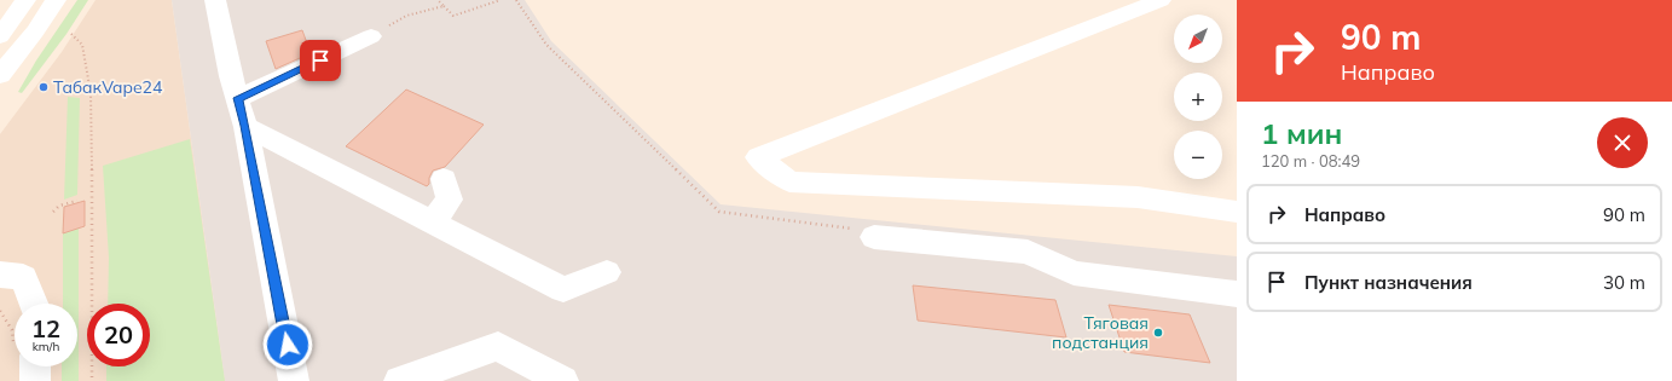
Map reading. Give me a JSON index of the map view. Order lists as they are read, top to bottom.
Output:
{
  "places": ["ТабакVape24", "Тяговая подстанция"],
  "north": "bottom left",
  "page": {
    "turn": ["90 m", "Направо"],
    "map_buttons": ["+", "−"],
    "heading": ["1 мин", "120 m · 08:49"],
    "list": [
      {
        "name": "Направо",
        "value": "90 m"
      },
      {
        "name": "Пункт назначения",
        "value": "30 m"
      }
    ],
    "speed": "12 km/h",
    "limit": "20"
  }
}
